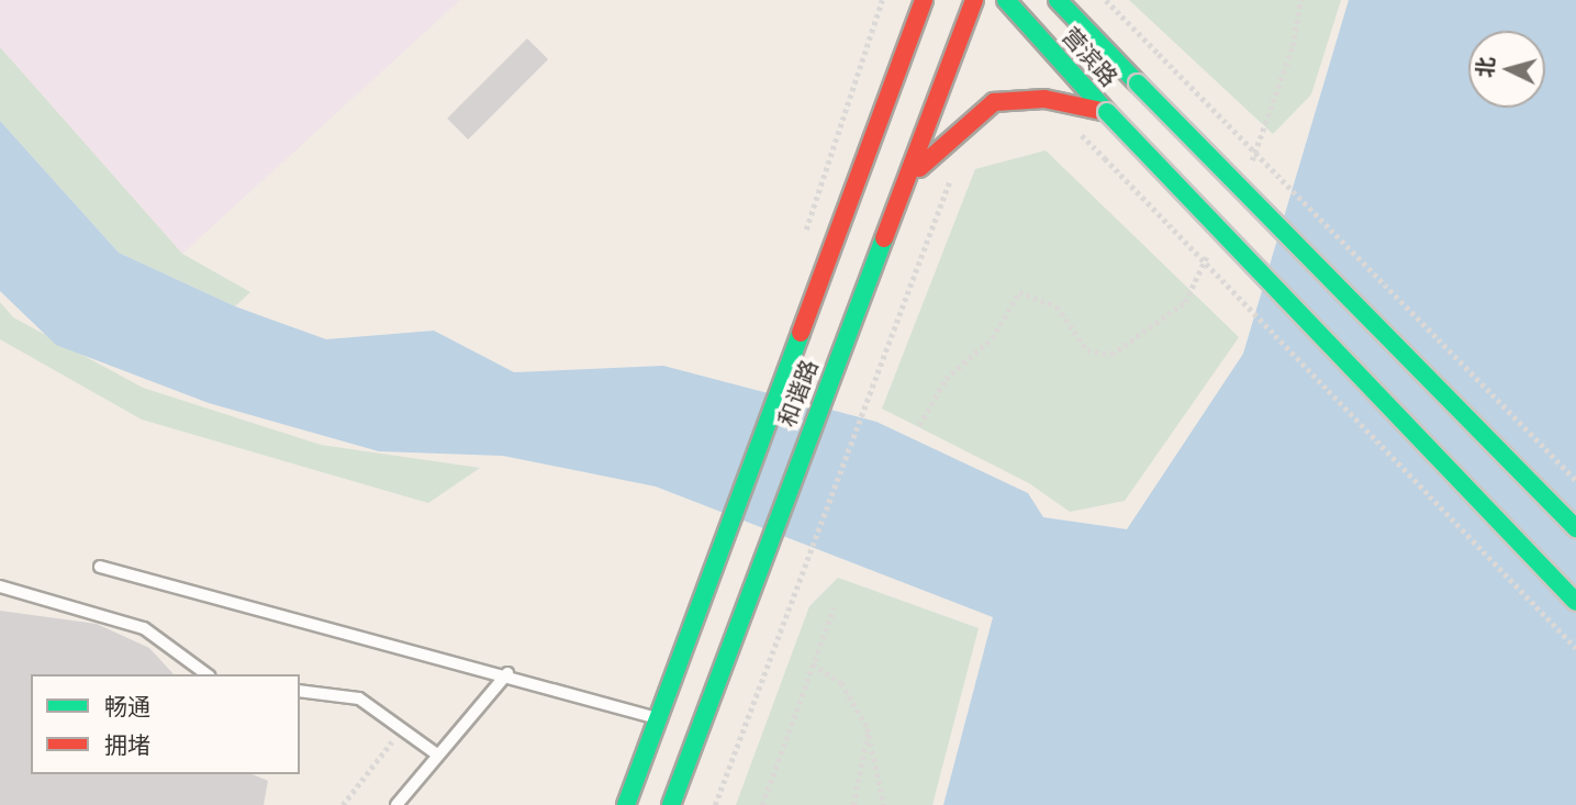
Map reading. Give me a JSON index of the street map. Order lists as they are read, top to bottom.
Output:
{
  "streets": {
    "main road": ["营滨路", "和谐路"]
  },
  "legend": ["畅通", "拥堵"],
  "north": "left"
}
